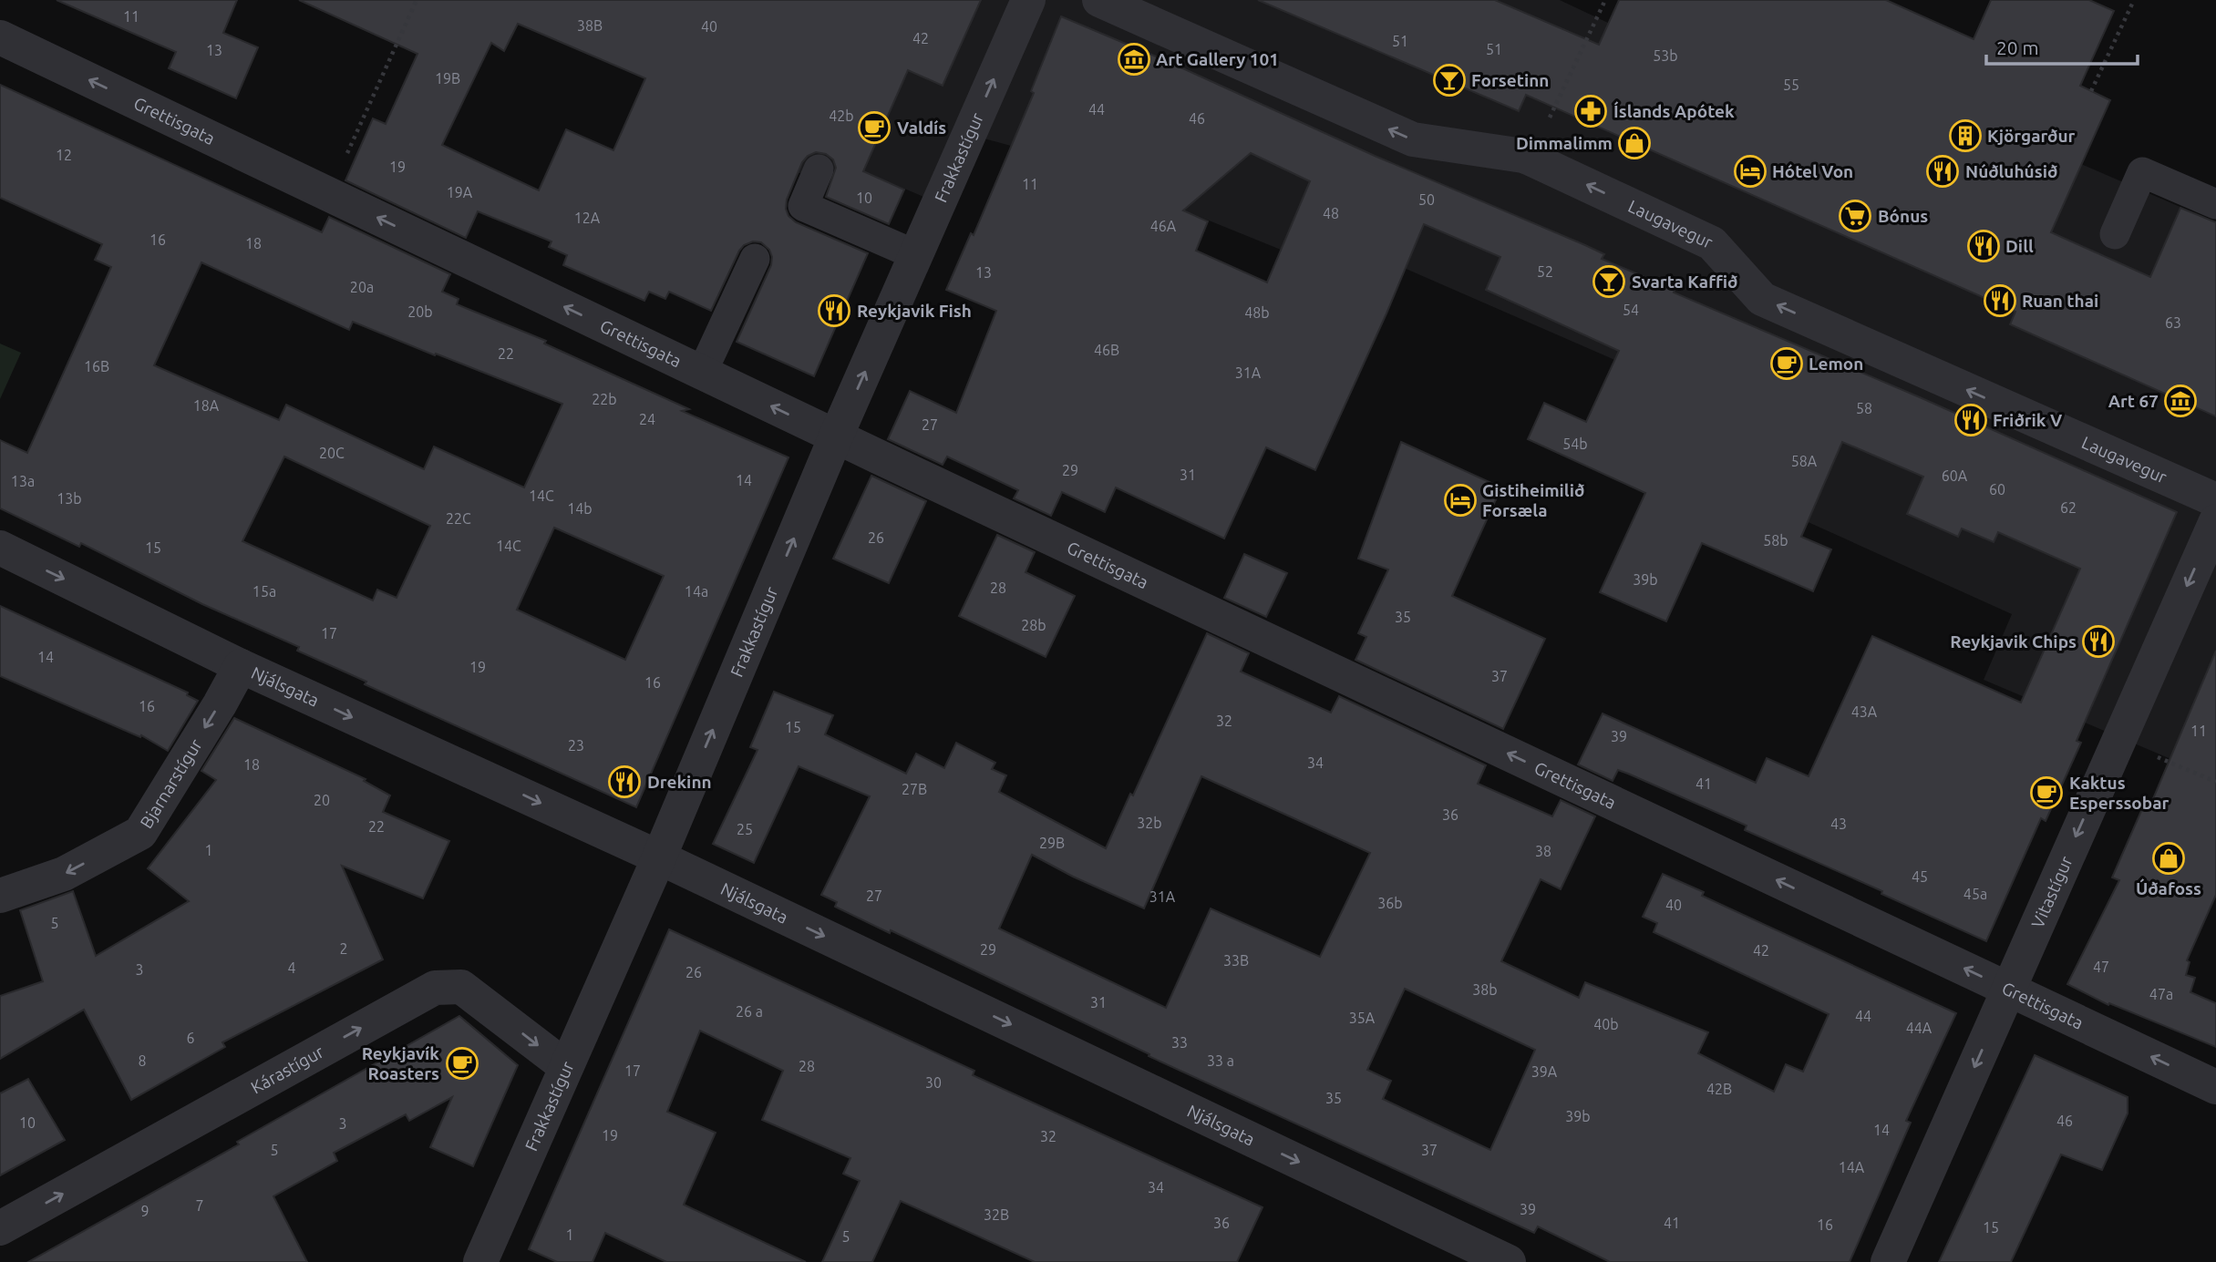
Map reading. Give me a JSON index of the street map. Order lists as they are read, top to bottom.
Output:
{
  "streets": {
    "street": [
      "Grettisgata",
      "Frakkastígur",
      "Laugavegur",
      "Njálsgata",
      "Bjarnarstígur",
      "Vitastígur",
      "Kárastígur"
    ]
  },
  "crossings": [
    ["Grettisgata", "Frakkastígur"],
    ["Grettisgata", "Vitastígur"],
    ["Frakkastígur", "Njálsgata"],
    ["Frakkastígur", "Kárastígur"],
    ["Njálsgata", "Bjarnarstígur"]
  ],
  "one_way": [
    "Grettisgata",
    "Frakkastígur",
    "Laugavegur",
    "Njálsgata",
    "Bjarnarstígur",
    "Vitastígur",
    "Kárastígur"
  ],
  "places": {
    "museum": ["Art Gallery 101", "Art 67"],
    "bar": ["Forsetinn", "Svarta Kaffið"],
    "pharmacy": ["Íslands Apótek"],
    "cafe": [
      "Valdís",
      "Lemon",
      "Kaktus Esperssobar",
      "Reykjavík Roasters"
    ],
    "building": ["Kjörgarður"],
    "shop": ["Dimmalimm", "Úðafoss"],
    "hotel": ["Hótel Von", "Gistiheimilið Forsæla"],
    "restaurant": [
      "Núðluhúsið",
      "Dill",
      "Ruan thai",
      "Reykjavik Fish",
      "Friðrik V",
      "Reykjavik Chips",
      "Drekinn"
    ],
    "supermarket": ["Bónus"]
  },
  "house_numbers": [
    "11",
    "38B",
    "40",
    "42",
    "51",
    "51",
    "13",
    "53b",
    "19B",
    "55",
    "44",
    "42b",
    "46",
    "12",
    "19",
    "11",
    "19A",
    "10",
    "50",
    "48",
    "12A",
    "46A",
    "16",
    "18",
    "52",
    "13",
    "20a",
    "54",
    "20b",
    "48b",
    "63",
    "46B",
    "22",
    "16B",
    "31A",
    "22b",
    "18A",
    "58",
    "24",
    "27",
    "54b",
    "20C",
    "58A",
    "29",
    "31",
    "60A",
    "14",
    "13a",
    "60",
    "14C",
    "13b",
    "62",
    "14b",
    "22C",
    "26",
    "58b",
    "14C",
    "15",
    "39b",
    "28",
    "15a",
    "14a",
    "35",
    "28b",
    "17",
    "14",
    "19",
    "37",
    "16",
    "16",
    "43A",
    "32",
    "15",
    "11",
    "39",
    "23",
    "34",
    "18",
    "41",
    "27B",
    "20",
    "36",
    "32b",
    "43",
    "22",
    "25",
    "29B",
    "1",
    "38",
    "45",
    "45a",
    "27",
    "31A",
    "36b",
    "40",
    "5",
    "2",
    "29",
    "42",
    "33B",
    "47",
    "4",
    "3",
    "26",
    "38b",
    "47a",
    "31",
    "26 a",
    "44",
    "35A",
    "40b",
    "44A",
    "6",
    "33",
    "8",
    "33 a",
    "28",
    "17",
    "39A",
    "30",
    "42B",
    "35",
    "39b",
    "46",
    "10",
    "3",
    "14",
    "19",
    "32",
    "5",
    "37",
    "14A",
    "34",
    "7",
    "39",
    "9",
    "32B",
    "36",
    "41",
    "16",
    "15",
    "1",
    "5"
  ],
  "scale_bar": "20 m"
}
